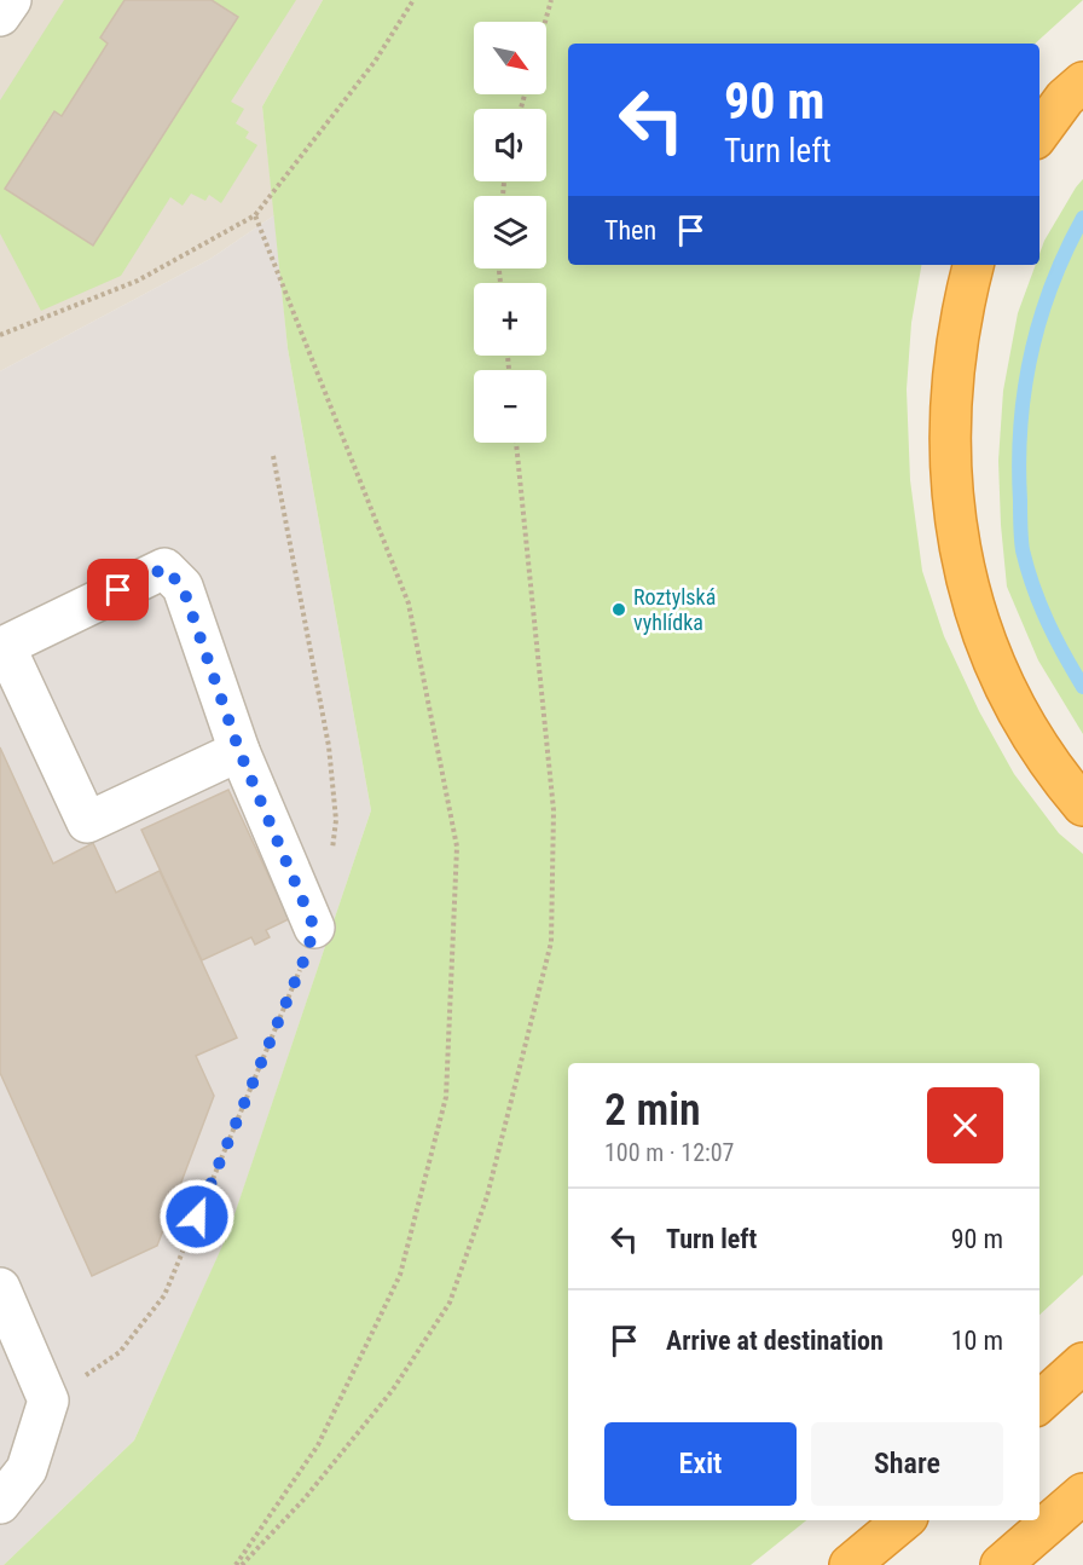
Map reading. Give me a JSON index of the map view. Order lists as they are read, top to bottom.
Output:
{
  "places": ["Roztylská vyhlídka"],
  "north": "bottom right",
  "page": {
    "map_buttons": ["+", "−"],
    "turn": ["90 m", "Turn left"],
    "then": "Then",
    "heading": ["2 min", "100 m · 12:07"],
    "list": [
      {
        "name": "Turn left",
        "value": "90 m"
      },
      {
        "name": "Arrive at destination",
        "value": "10 m"
      }
    ],
    "buttons": ["Exit", "Share"]
  }
}
